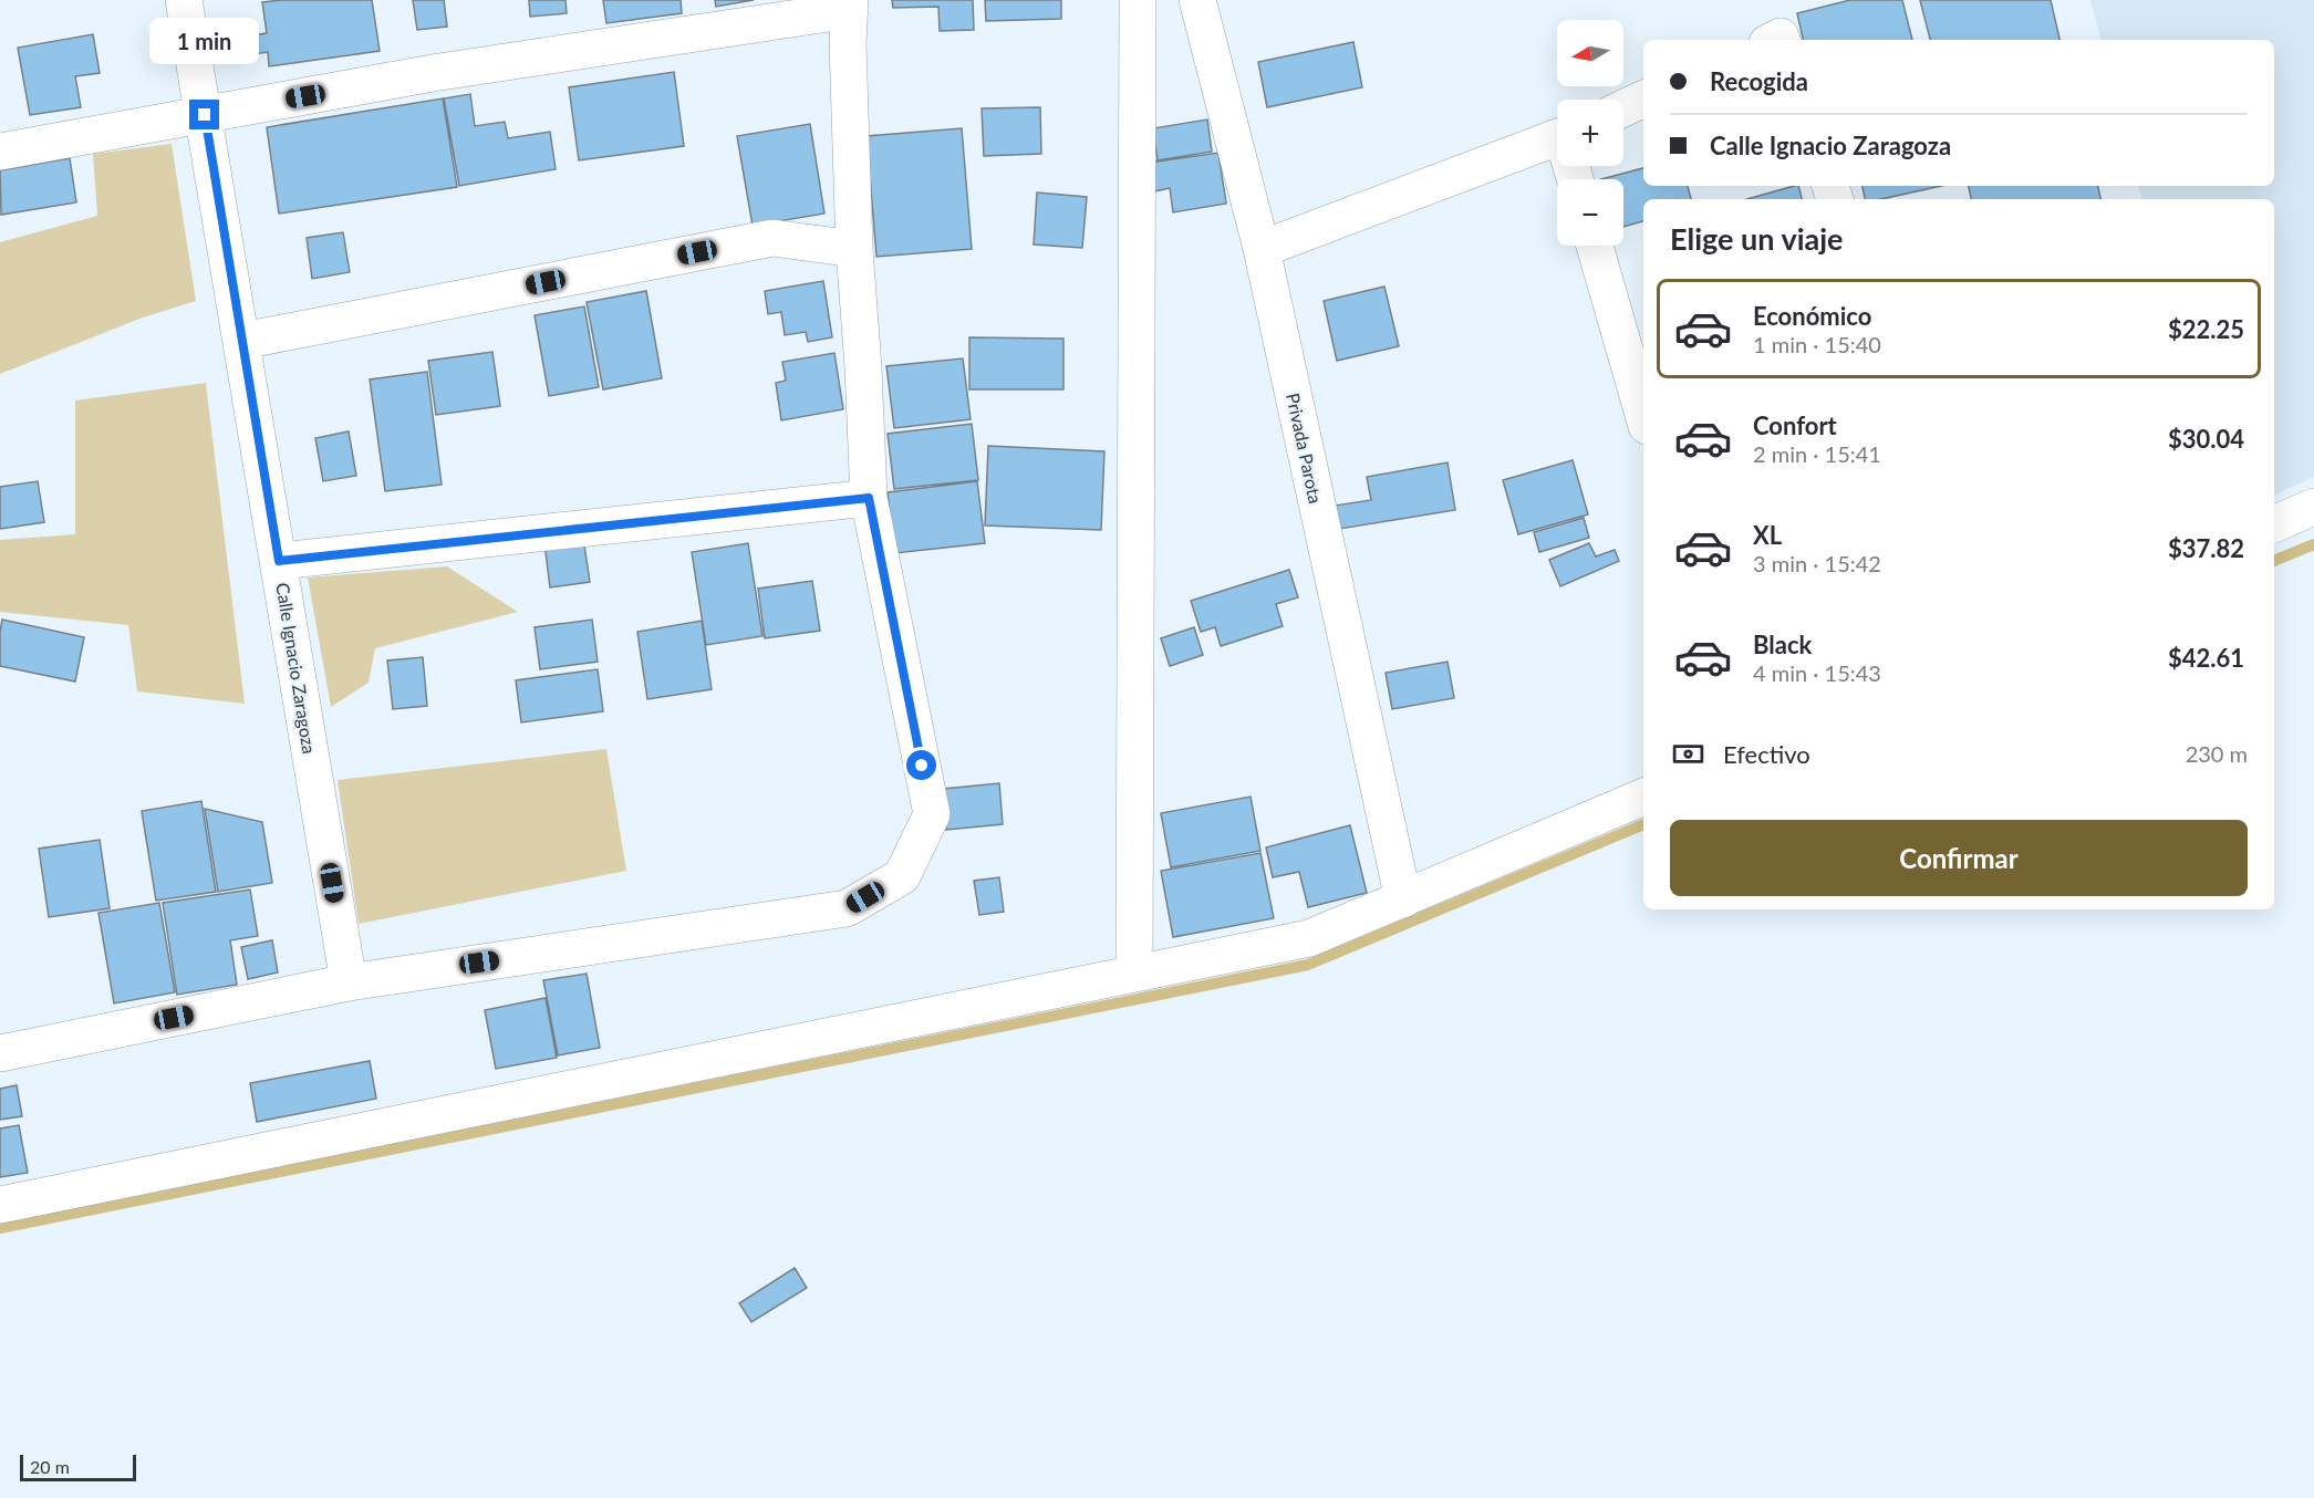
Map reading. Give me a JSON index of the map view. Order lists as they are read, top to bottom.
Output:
{
  "streets": {
    "street": ["Privada Parota", "Calle Ignacio Zaragoza"]
  },
  "scale_bar": "20 m",
  "north": "left",
  "page": {
    "bubble": "1 min",
    "map_buttons": ["+", "−"],
    "banner": ["Recogida", "Calle Ignacio Zaragoza"],
    "heading": "Elige un viaje",
    "list": [
      {
        "name": "Económico",
        "note": "1 min · 15:40",
        "value": "$22.25"
      },
      {
        "name": "Confort",
        "note": "2 min · 15:41",
        "value": "$30.04"
      },
      {
        "name": "XL",
        "note": "3 min · 15:42",
        "value": "$37.82"
      },
      {
        "name": "Black",
        "note": "4 min · 15:43",
        "value": "$42.61"
      }
    ],
    "pay": ["Efectivo", "230 m"],
    "buttons": "Confirmar",
    "scale": "20 m"
  }
}
